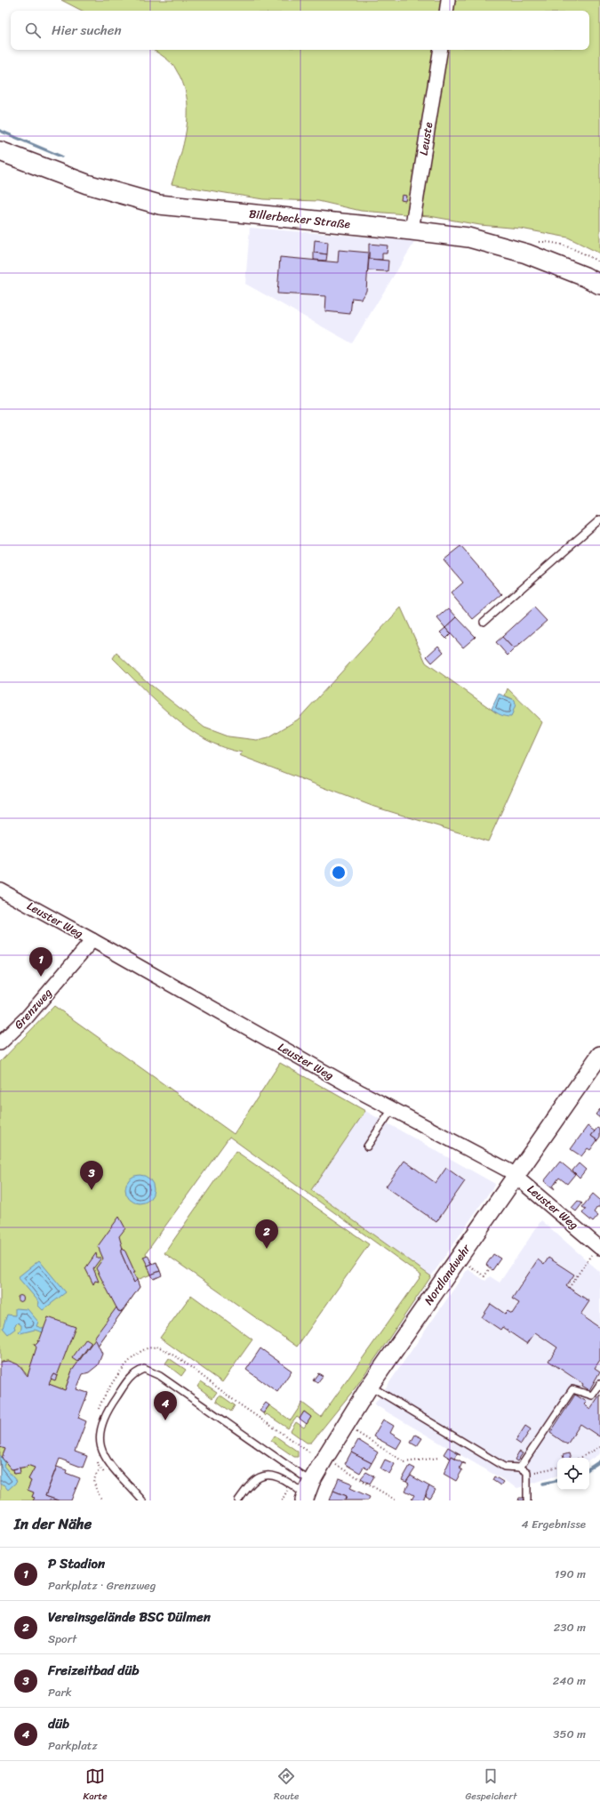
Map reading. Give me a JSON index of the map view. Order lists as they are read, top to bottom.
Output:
{
  "streets": {
    "main road": ["Billerbecker Straße"],
    "street": [
      "Leuste",
      "Leuster Weg",
      "Grenzweg",
      "Nordlandwehr"
    ]
  },
  "crossings": [
    ["Leuste", "Billerbecker Straße"],
    ["Leuster Weg", "Grenzweg"],
    ["Leuster Weg", "Nordlandwehr"]
  ],
  "page": {
    "search": "Hier suchen",
    "pins": [
      "1",
      "3",
      "2",
      "4"
    ],
    "heading": ["In der Nähe", "4 Ergebnisse"],
    "list": [
      {
        "mark": "1",
        "name": "P Stadion",
        "note": "Parkplatz · Grenzweg",
        "value": "190 m"
      },
      {
        "mark": "2",
        "name": "Vereinsgelände BSC Dülmen",
        "note": "Sport",
        "value": "230 m"
      },
      {
        "mark": "3",
        "name": "Freizeitbad düb",
        "note": "Park",
        "value": "240 m"
      },
      {
        "mark": "4",
        "name": "düb",
        "note": "Parkplatz",
        "value": "350 m"
      }
    ],
    "nav": ["Karte", "Route", "Gespeichert"]
  }
}
